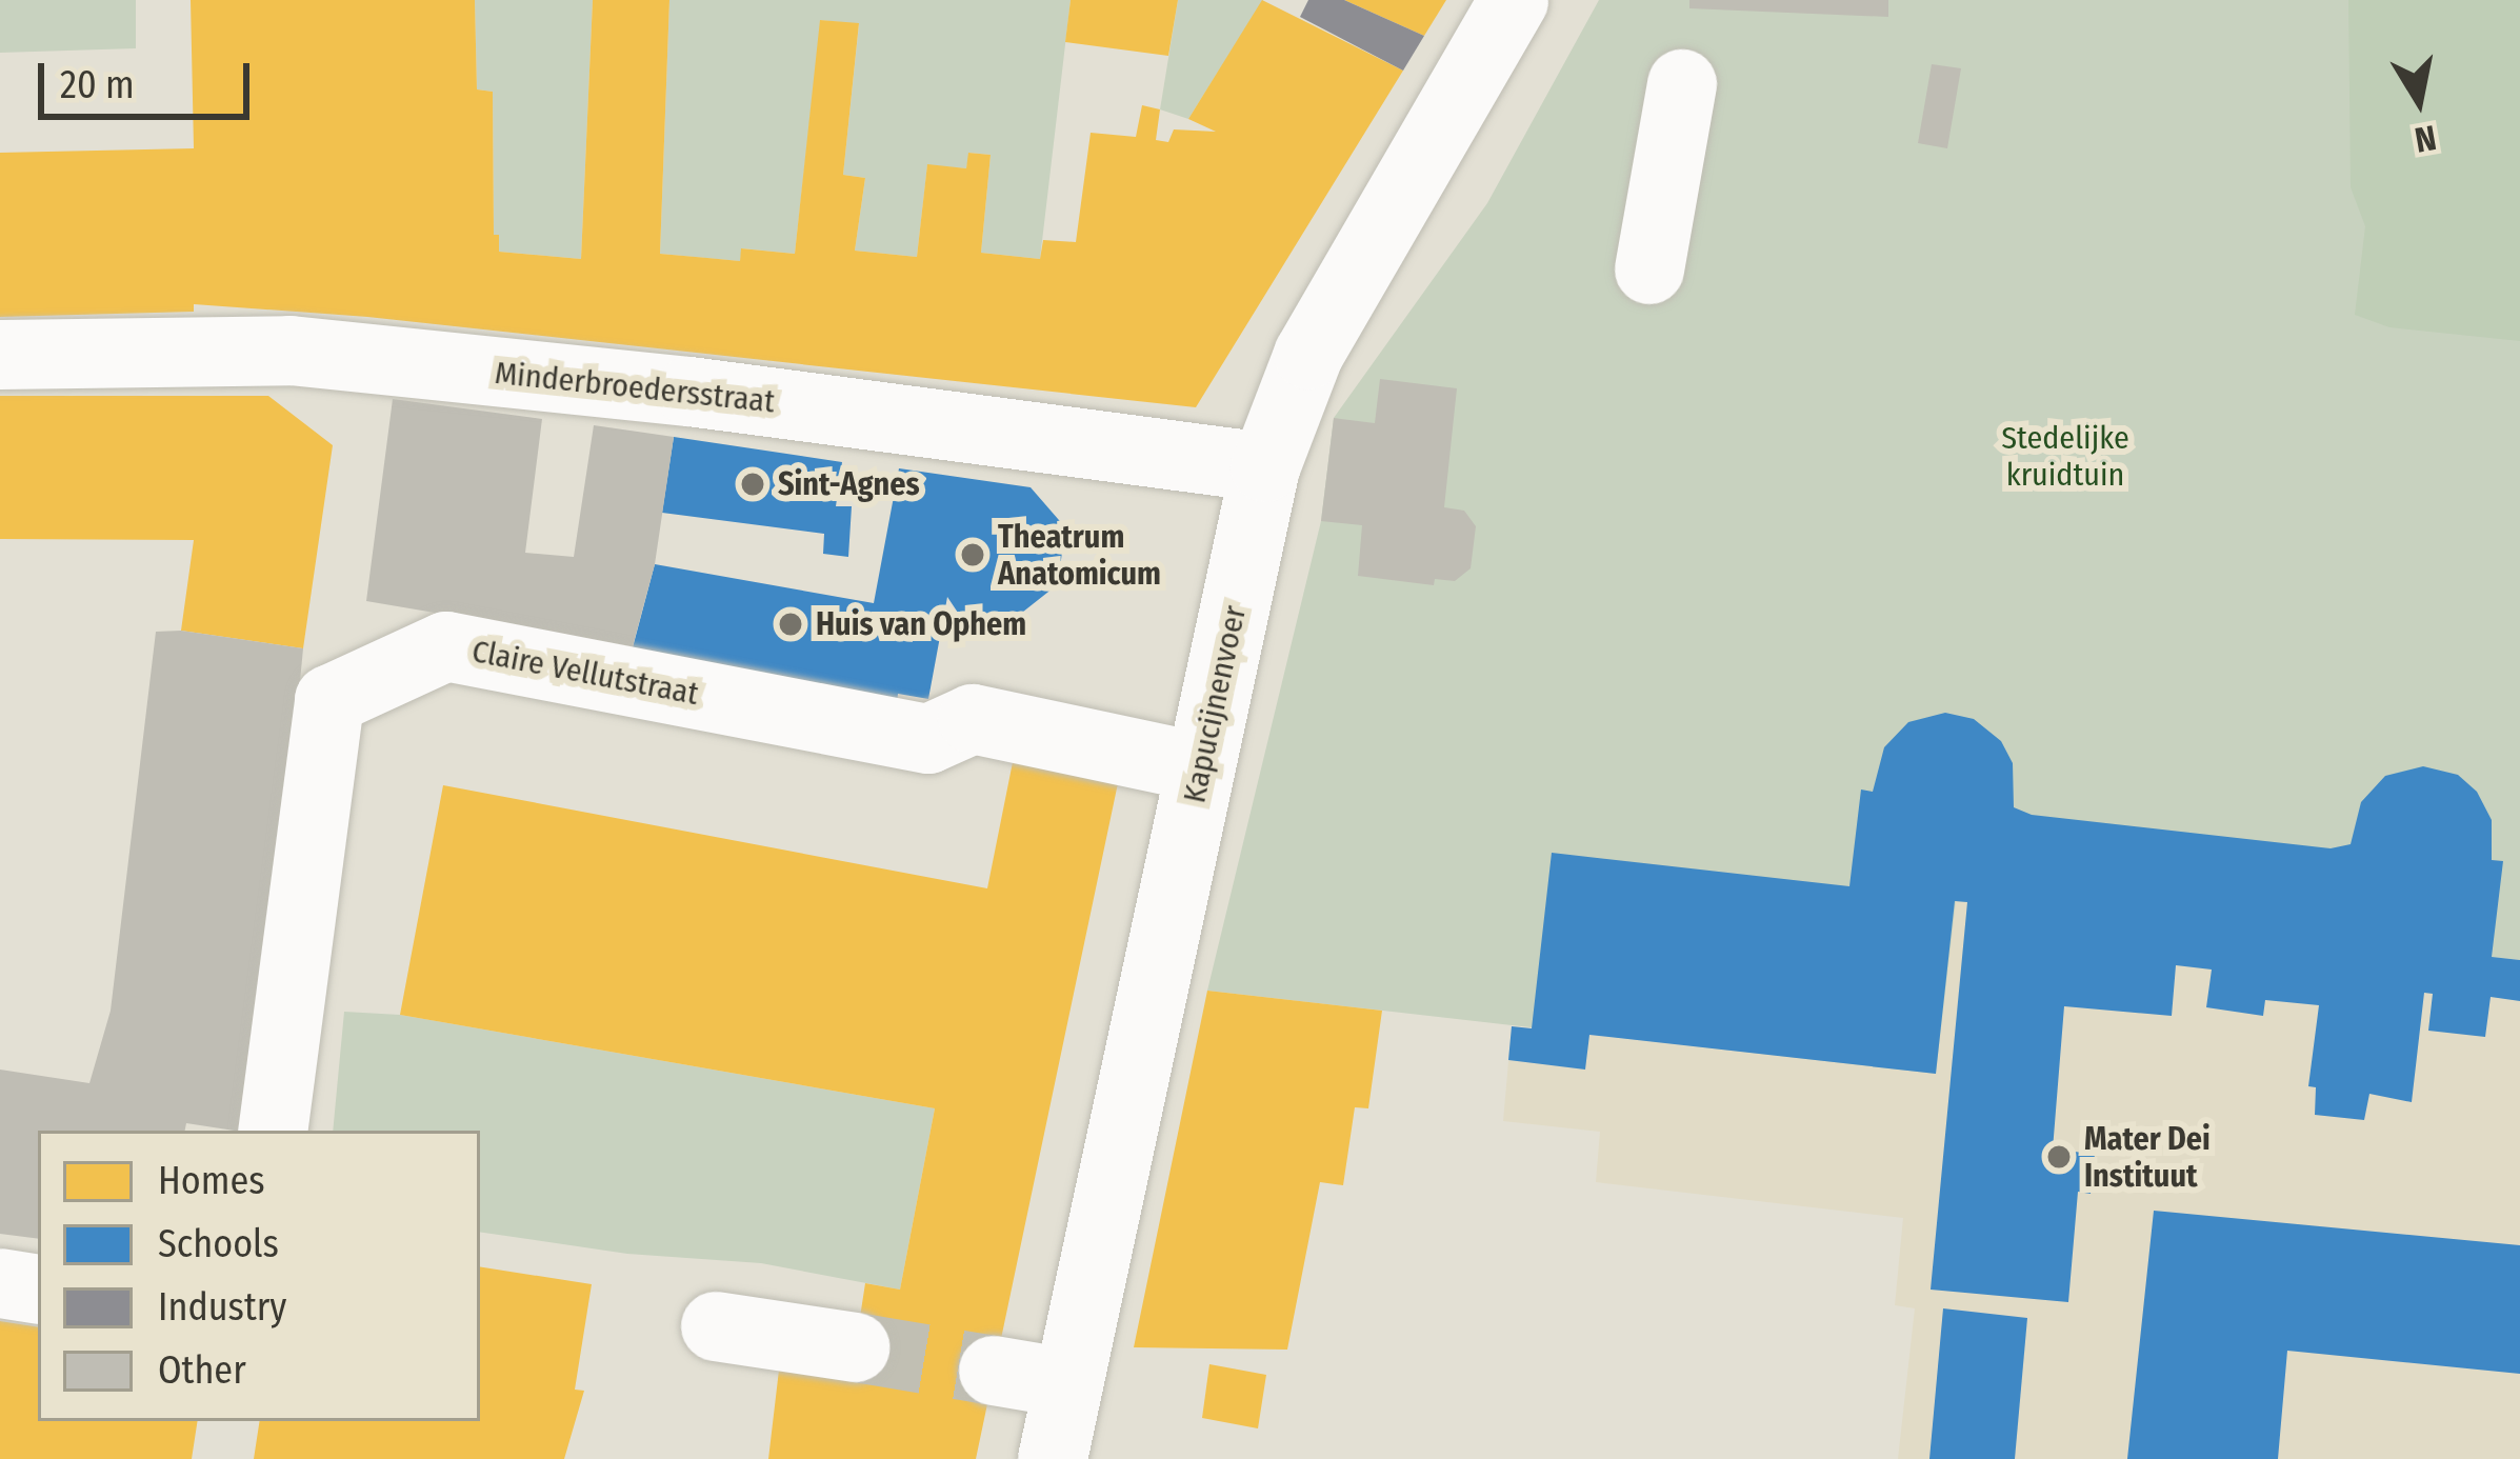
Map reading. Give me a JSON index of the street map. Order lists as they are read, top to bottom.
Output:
{
  "streets": {
    "street": ["Minderbroedersstraat", "Claire Vellutstraat", "Kapucijnenvoer"]
  },
  "crossings": [
    ["Minderbroedersstraat", "Kapucijnenvoer"],
    ["Claire Vellutstraat", "Kapucijnenvoer"]
  ],
  "parks": ["Stedelijke kruidtuin"],
  "places": [
    "Sint-Agnes",
    "Theatrum Anatomicum",
    "Huis van Ophem",
    "Mater Dei Instituut"
  ],
  "legend": [
    "Homes",
    "Schools",
    "Industry",
    "Other"
  ],
  "scale_bar": "20 m",
  "north": "bottom"
}
